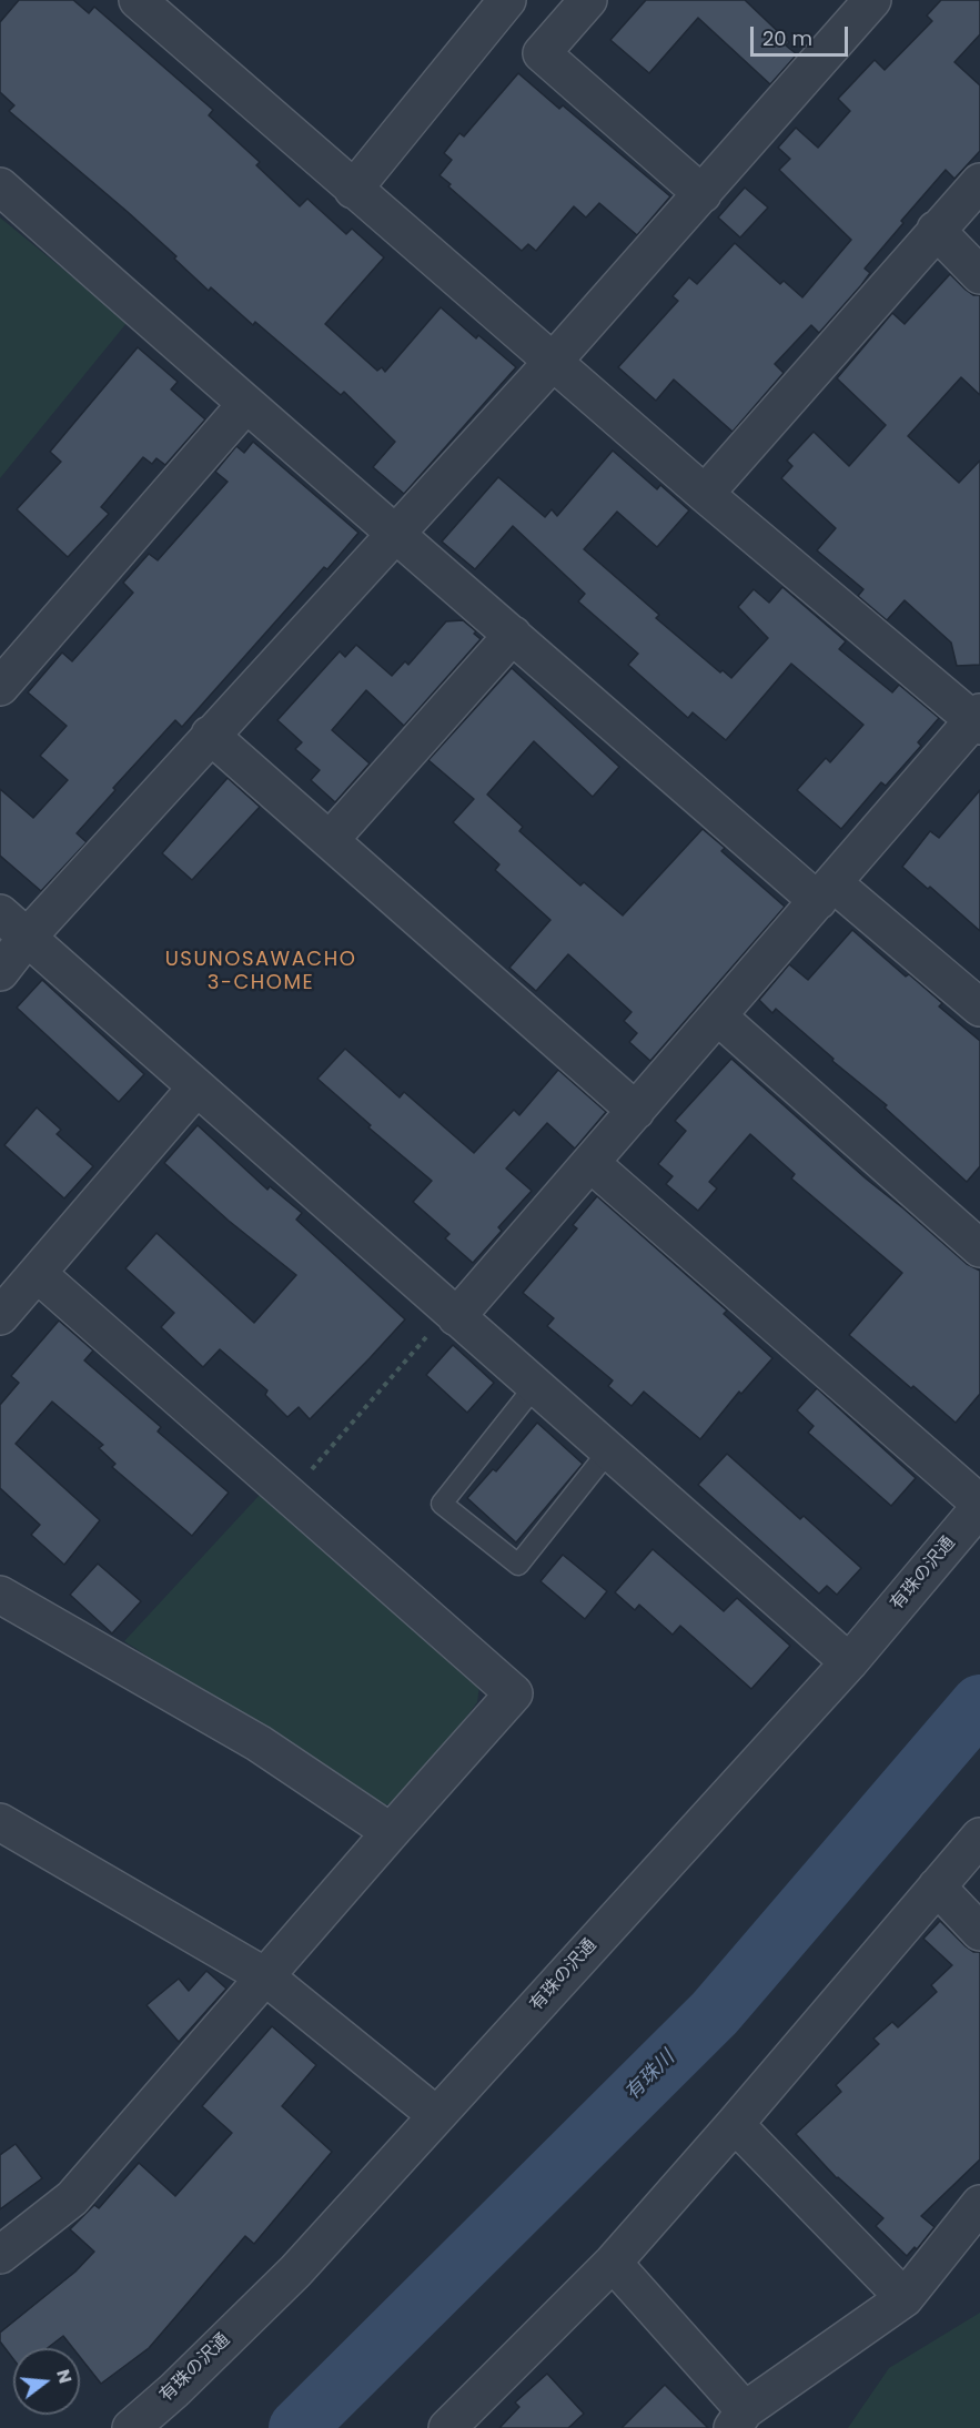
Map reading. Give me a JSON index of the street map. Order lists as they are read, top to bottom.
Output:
{
  "streets": {
    "street": ["有珠の沢通"]
  },
  "districts": ["USUNOSAWACHO 3-CHOME"],
  "water": ["有珠川"],
  "scale_bar": "20 m",
  "north": "right"
}
